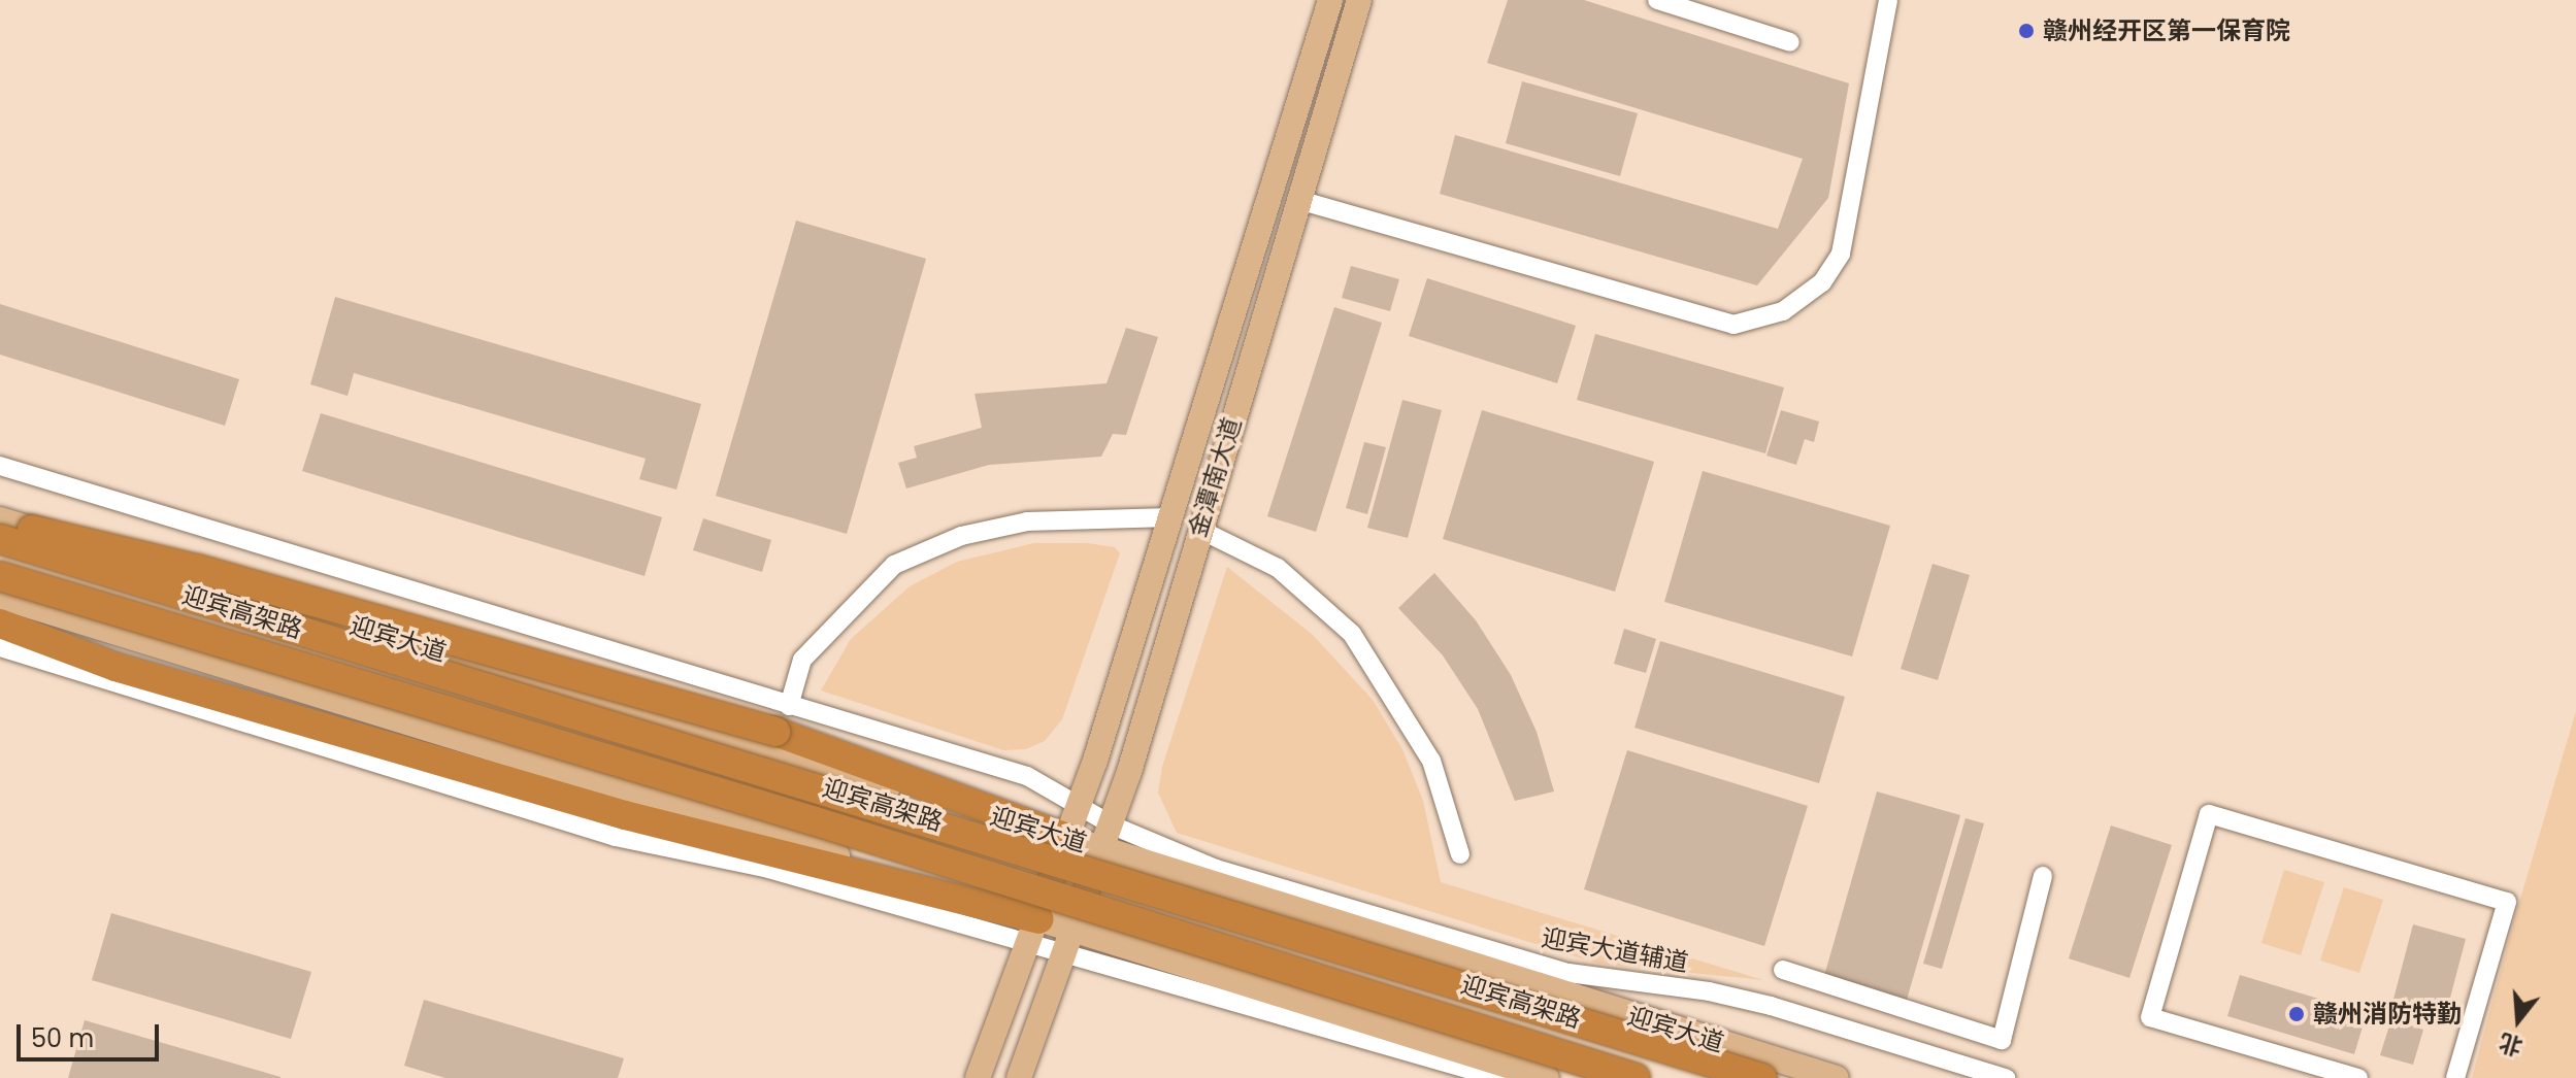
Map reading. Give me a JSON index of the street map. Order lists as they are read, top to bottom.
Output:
{
  "streets": {
    "highway": ["迎宾高架路"],
    "main road": ["金潭南大道", "迎宾大道"],
    "street": ["迎宾大道辅道"]
  },
  "crossings": [
    ["金潭南大道", "迎宾大道"],
    ["金潭南大道", "迎宾大道辅道"]
  ],
  "places": ["赣州经开区第一保育院", "赣州消防特勤"],
  "scale_bar": "50 m",
  "north": "bottom"
}
